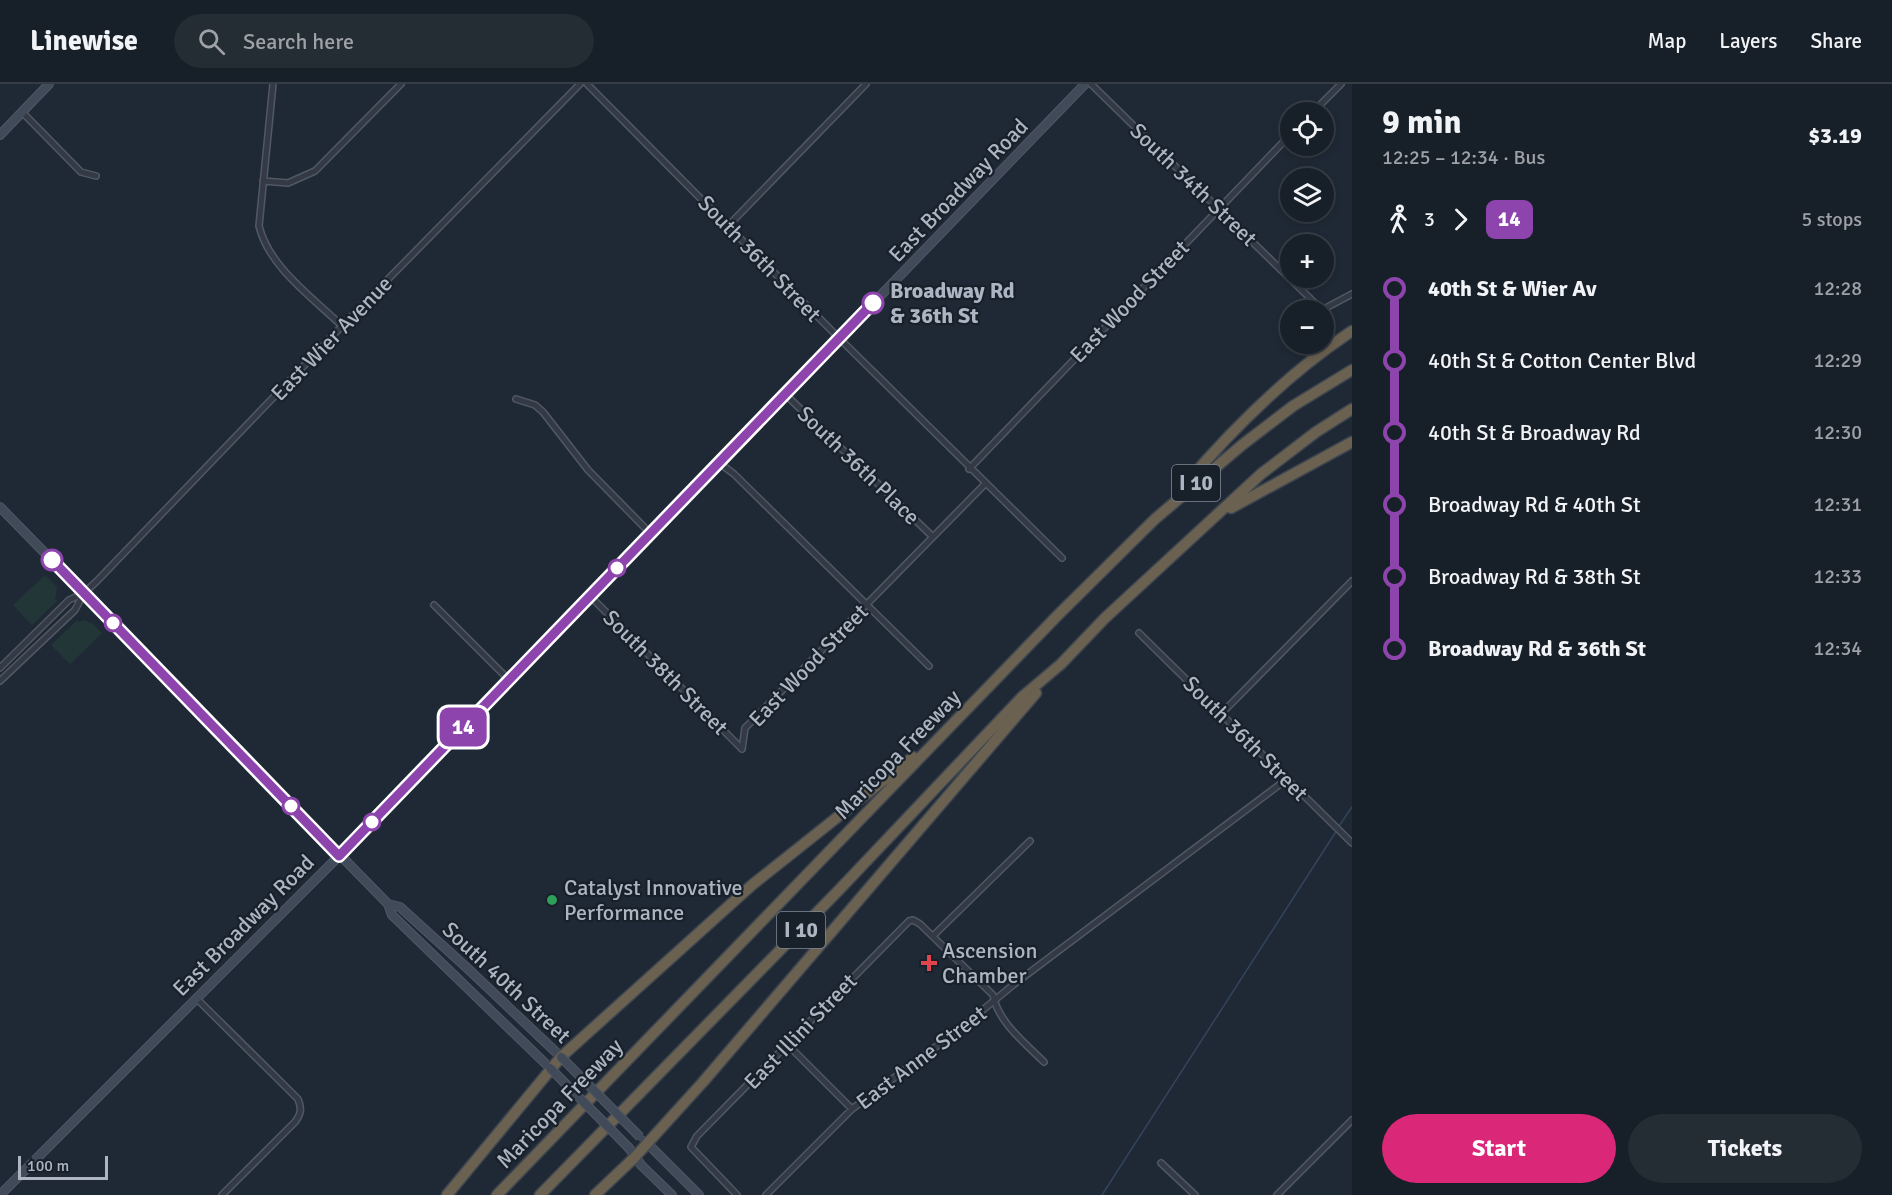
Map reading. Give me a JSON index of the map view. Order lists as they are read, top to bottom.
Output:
{
  "streets": {
    "highway": ["I 10", "Maricopa Freeway"],
    "main road": ["East Broadway Road", "South 40th Street"],
    "street": [
      "South 34th Street",
      "South 36th Street",
      "East Wood Street",
      "East Wier Avenue",
      "South 36th Place",
      "South 38th Street",
      "East Illini Street",
      "East Anne Street"
    ]
  },
  "crossings": [
    ["South 34th Street", "East Wood Street"],
    ["East Broadway Road", "South 36th Street"],
    ["East Broadway Road", "South 36th Place"],
    ["East Broadway Road", "South 38th Street"],
    ["East Broadway Road", "South 40th Street"],
    ["South 36th Street", "East Wood Street"],
    ["South 36th Street", "East Anne Street"],
    ["East Wood Street", "South 36th Place"],
    ["East Wood Street", "South 38th Street"],
    ["East Wier Avenue", "South 40th Street"]
  ],
  "places": {
    "other": ["Broadway Rd & 36th St", "Catalyst Innovative Performance"],
    "health": ["Ascension Chamber"]
  },
  "lines": ["bus line 14"],
  "scale_bar": "100 m",
  "page": {
    "header": "Linewise",
    "search": "Search here",
    "nav": ["Map", "Layers", "Share"],
    "on_map": "14",
    "heading": ["9 min", "12:25 – 12:34 · Bus", "$3.19"],
    "map_buttons": ["+", "−"],
    "legs": ["3", "14", "5 stops"],
    "list": [
      {
        "name": "40th St & Wier Av",
        "value": "12:28"
      },
      {
        "name": "40th St & Cotton Center Blvd",
        "value": "12:29"
      },
      {
        "name": "40th St & Broadway Rd",
        "value": "12:30"
      },
      {
        "name": "Broadway Rd & 40th St",
        "value": "12:31"
      },
      {
        "name": "Broadway Rd & 38th St",
        "value": "12:33"
      },
      {
        "name": "Broadway Rd & 36th St",
        "value": "12:34"
      }
    ],
    "buttons": ["Start", "Tickets"],
    "scale": "100 m"
  }
}
